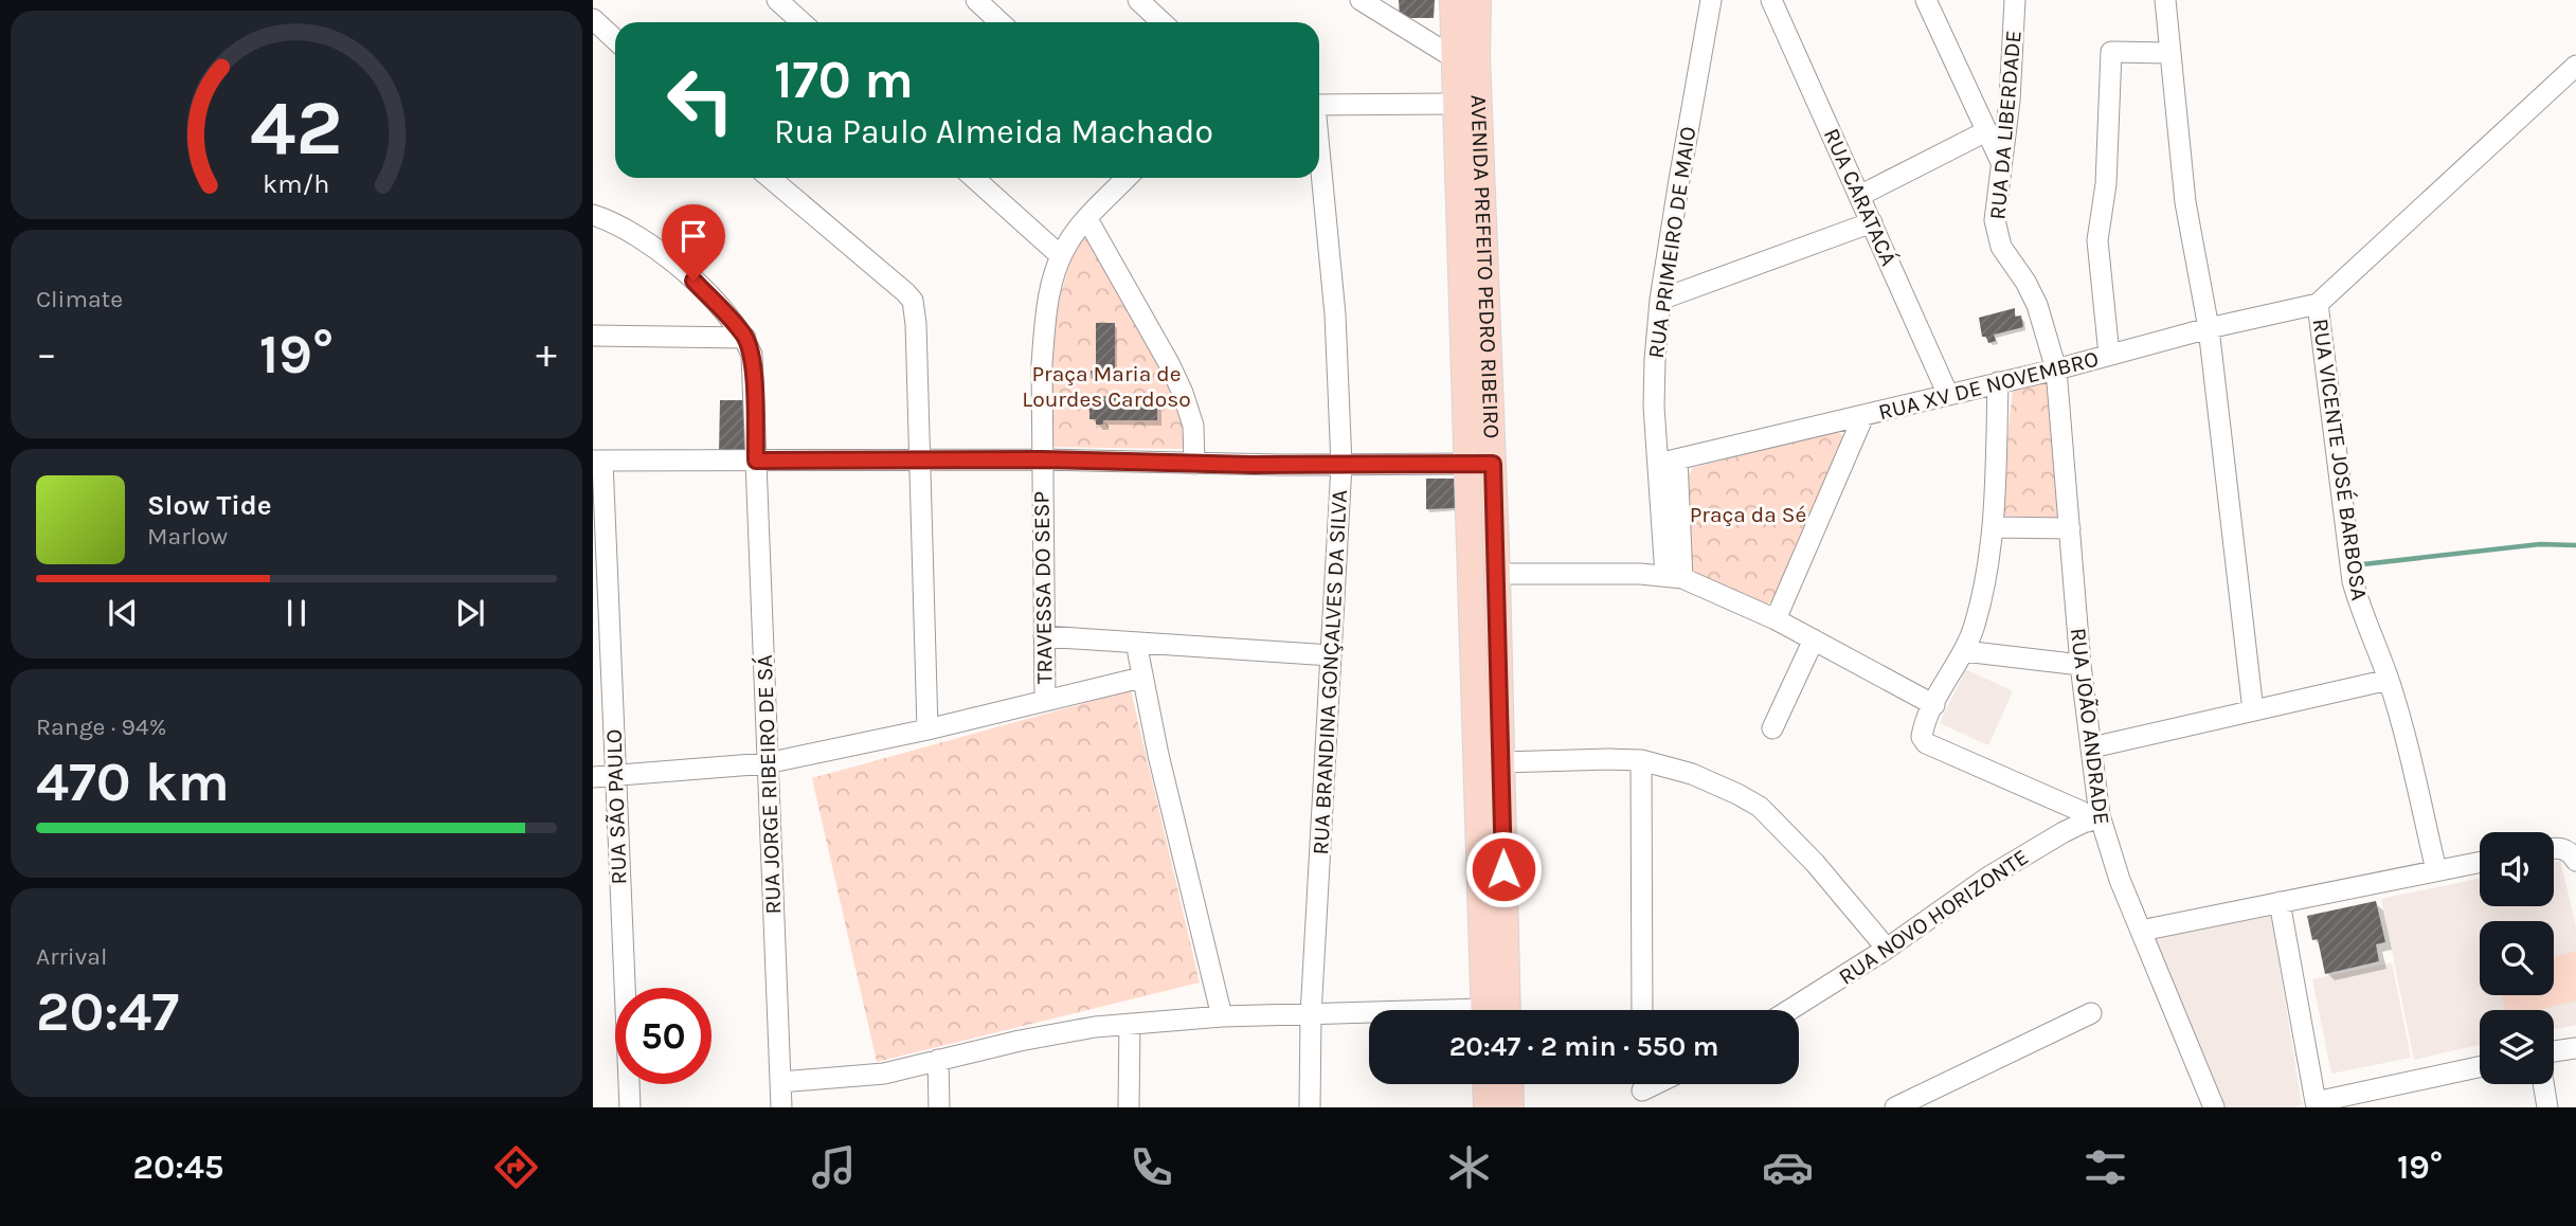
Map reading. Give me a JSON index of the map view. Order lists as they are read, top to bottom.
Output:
{
  "streets": {
    "main road": ["AVENIDA PREFEITO PEDRO RIBEIRO"],
    "street": [
      "RUA DA LIBERDADE",
      "RUA CARATACÁ",
      "RUA PRIMEIRO DE MAIO",
      "RUA XV DE NOVEMBRO",
      "RUA VICENTE JOSÉ BARBOSA",
      "TRAVESSA DO SESP",
      "RUA BRANDINA GONÇALVES DA SILVA",
      "RUA JOÃO ANDRADE",
      "RUA JORGE RIBEIRO DE SÁ",
      "RUA SÃO PAULO",
      "RUA NOVO HORIZONTE"
    ]
  },
  "crossings": [
    ["RUA DA LIBERDADE", "RUA XV DE NOVEMBRO"],
    ["RUA DA LIBERDADE", "RUA JOÃO ANDRADE"],
    ["RUA CARATACÁ", "RUA XV DE NOVEMBRO"],
    ["RUA PRIMEIRO DE MAIO", "RUA XV DE NOVEMBRO"],
    ["RUA XV DE NOVEMBRO", "RUA VICENTE JOSÉ BARBOSA"],
    ["RUA XV DE NOVEMBRO", "RUA JOÃO ANDRADE"],
    ["RUA JOÃO ANDRADE", "RUA NOVO HORIZONTE"]
  ],
  "parks": ["Praça Maria de Lourdes Cardoso", "Praça da Sé"],
  "page": {
    "turn": ["170 m", "Rua Paulo Almeida Machado"],
    "tile": [
      "Climate",
      ["Range · 94%", "470 km"],
      ["Arrival", "20:47"]
    ],
    "heat": ["−", "19°", "+"],
    "song": ["Slow Tide", "Marlow"],
    "limit": "50",
    "trip": "20:47 · 2 min · 550 m",
    "tabs": ["20:45", "19°"],
    "gauge": ["42", "km/h"]
  }
}
